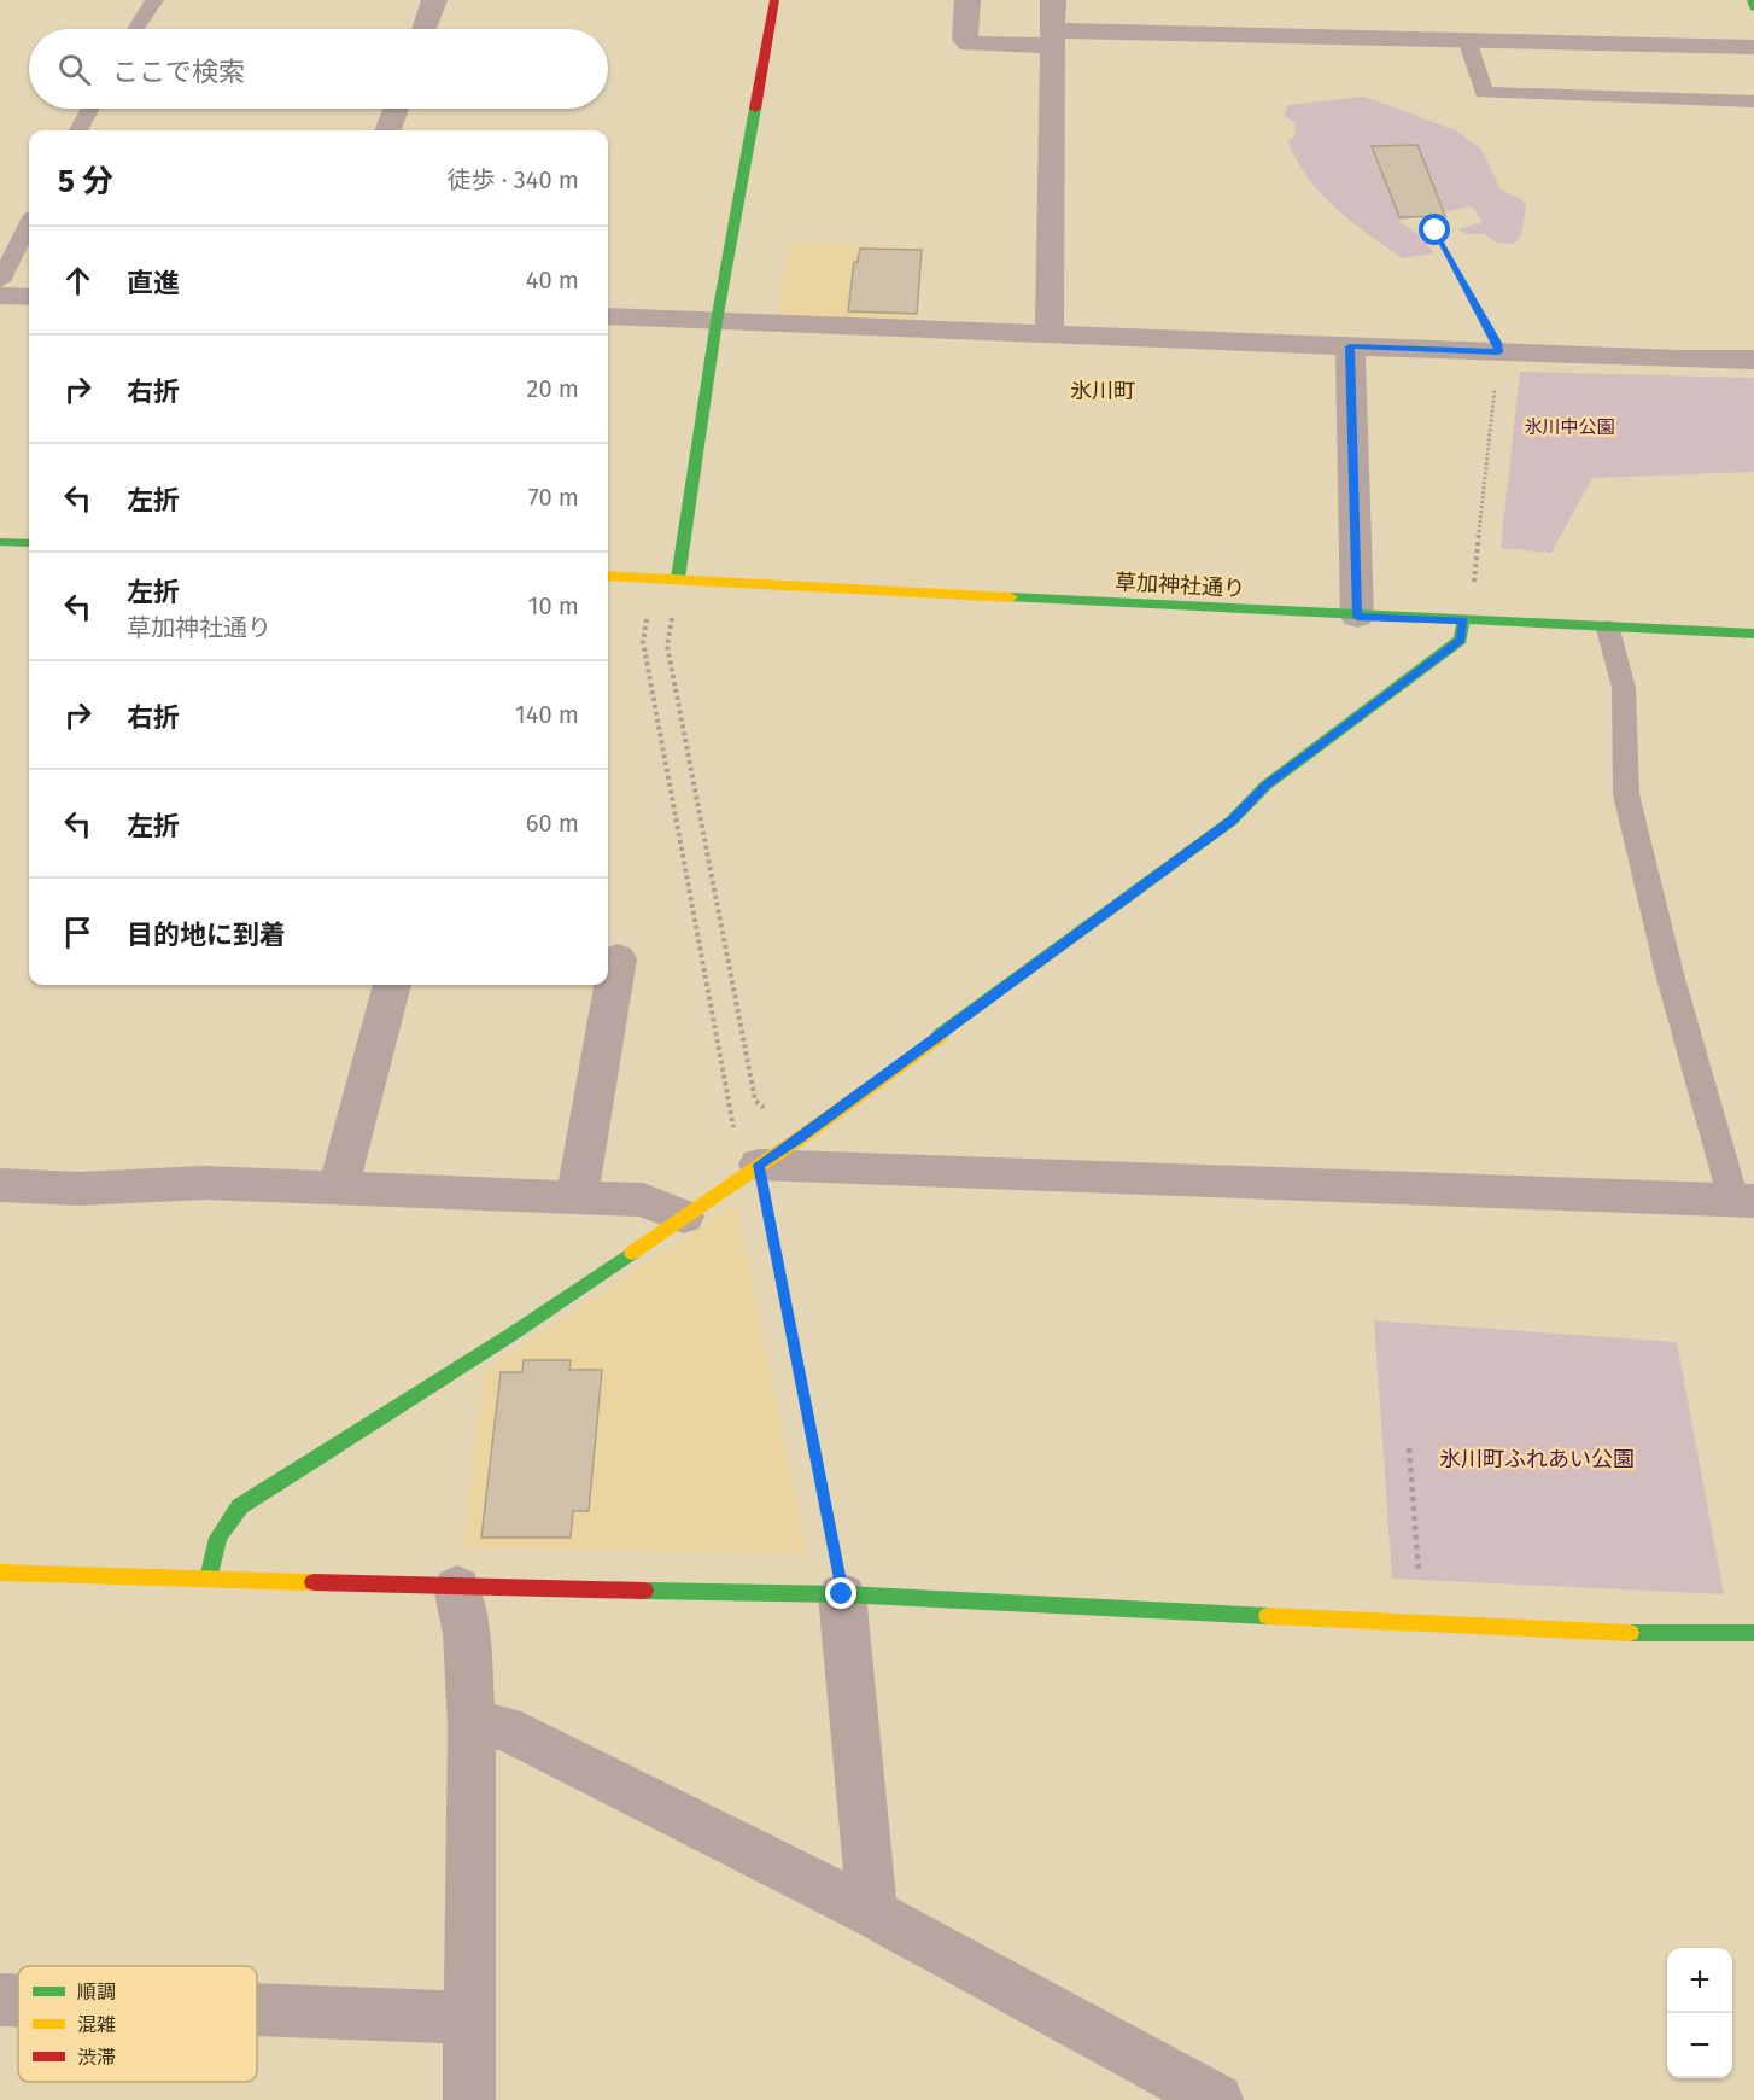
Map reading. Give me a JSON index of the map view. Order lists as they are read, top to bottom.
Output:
{
  "streets": {
    "street": ["草加神社通り"]
  },
  "districts": ["氷川町"],
  "parks": ["氷川中公園", "氷川町ふれあい公園"],
  "legend": ["順調", "混雑", "渋滞"],
  "page": {
    "search": "ここで検索",
    "heading": ["5 分", "徒歩 · 340 m"],
    "list": [
      ["直進", "40 m"],
      ["右折", "20 m"],
      ["左折", "70 m"],
      ["左折", "草加神社通り", "10 m"],
      ["右折", "140 m"],
      ["左折", "60 m"],
      "目的地に到着"
    ],
    "map_buttons": ["+", "−"]
  }
}
